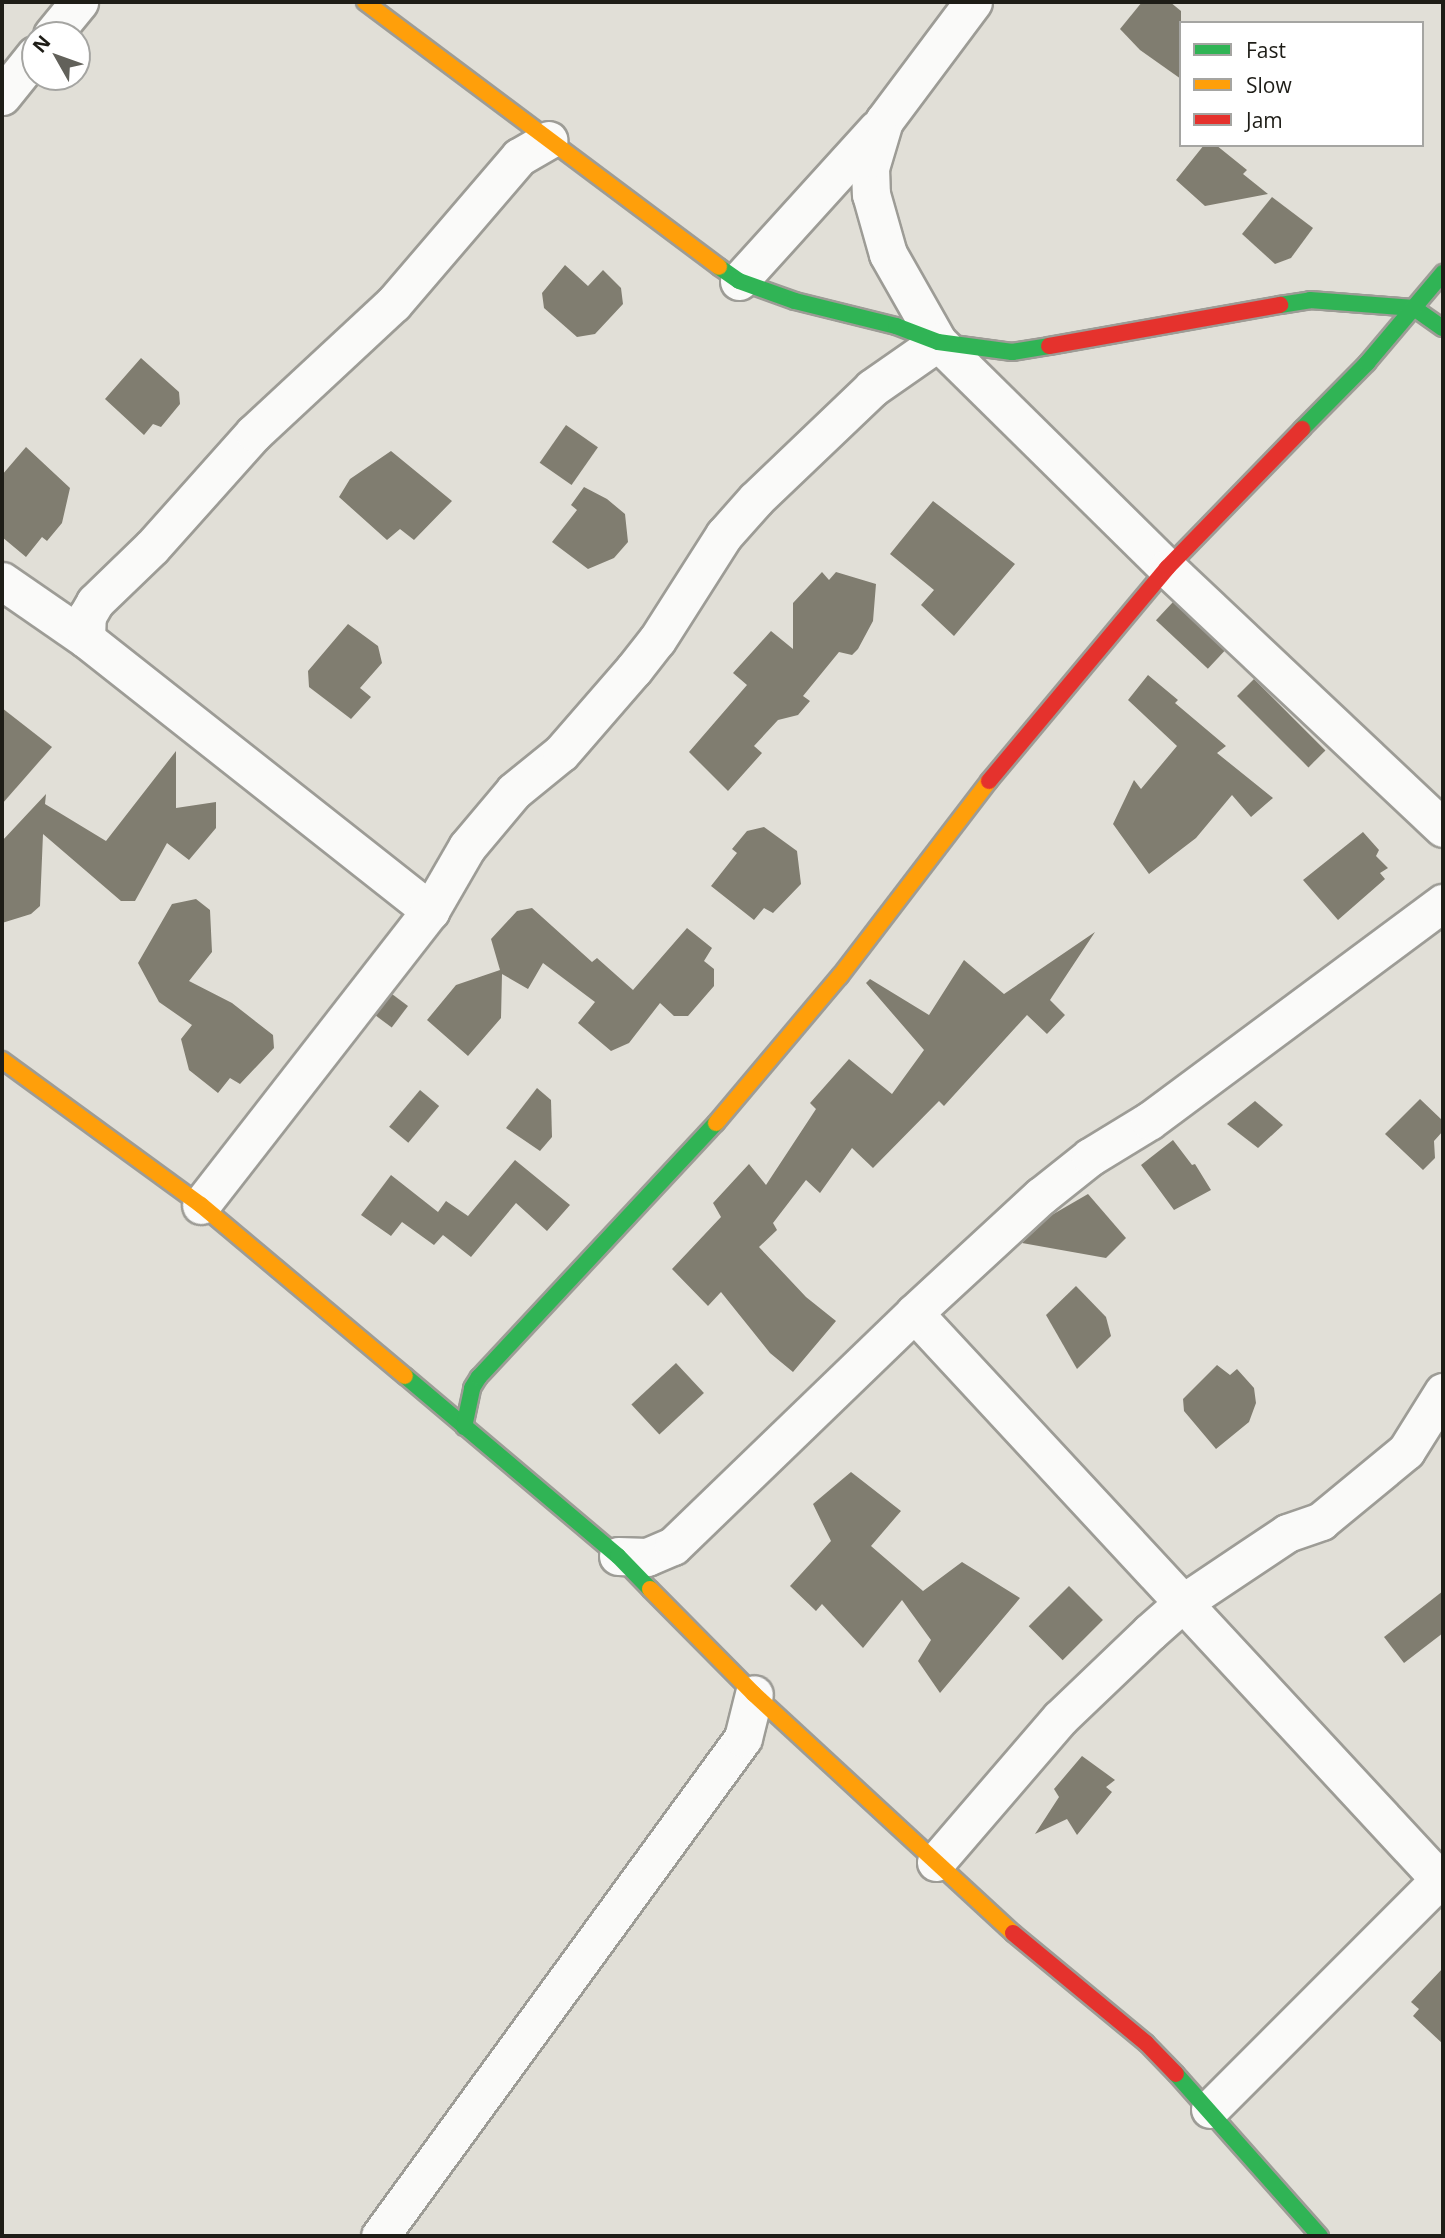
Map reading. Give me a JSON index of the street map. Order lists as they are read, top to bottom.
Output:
{
  "legend": ["Fast", "Slow", "Jam"],
  "north": "top left"
}
